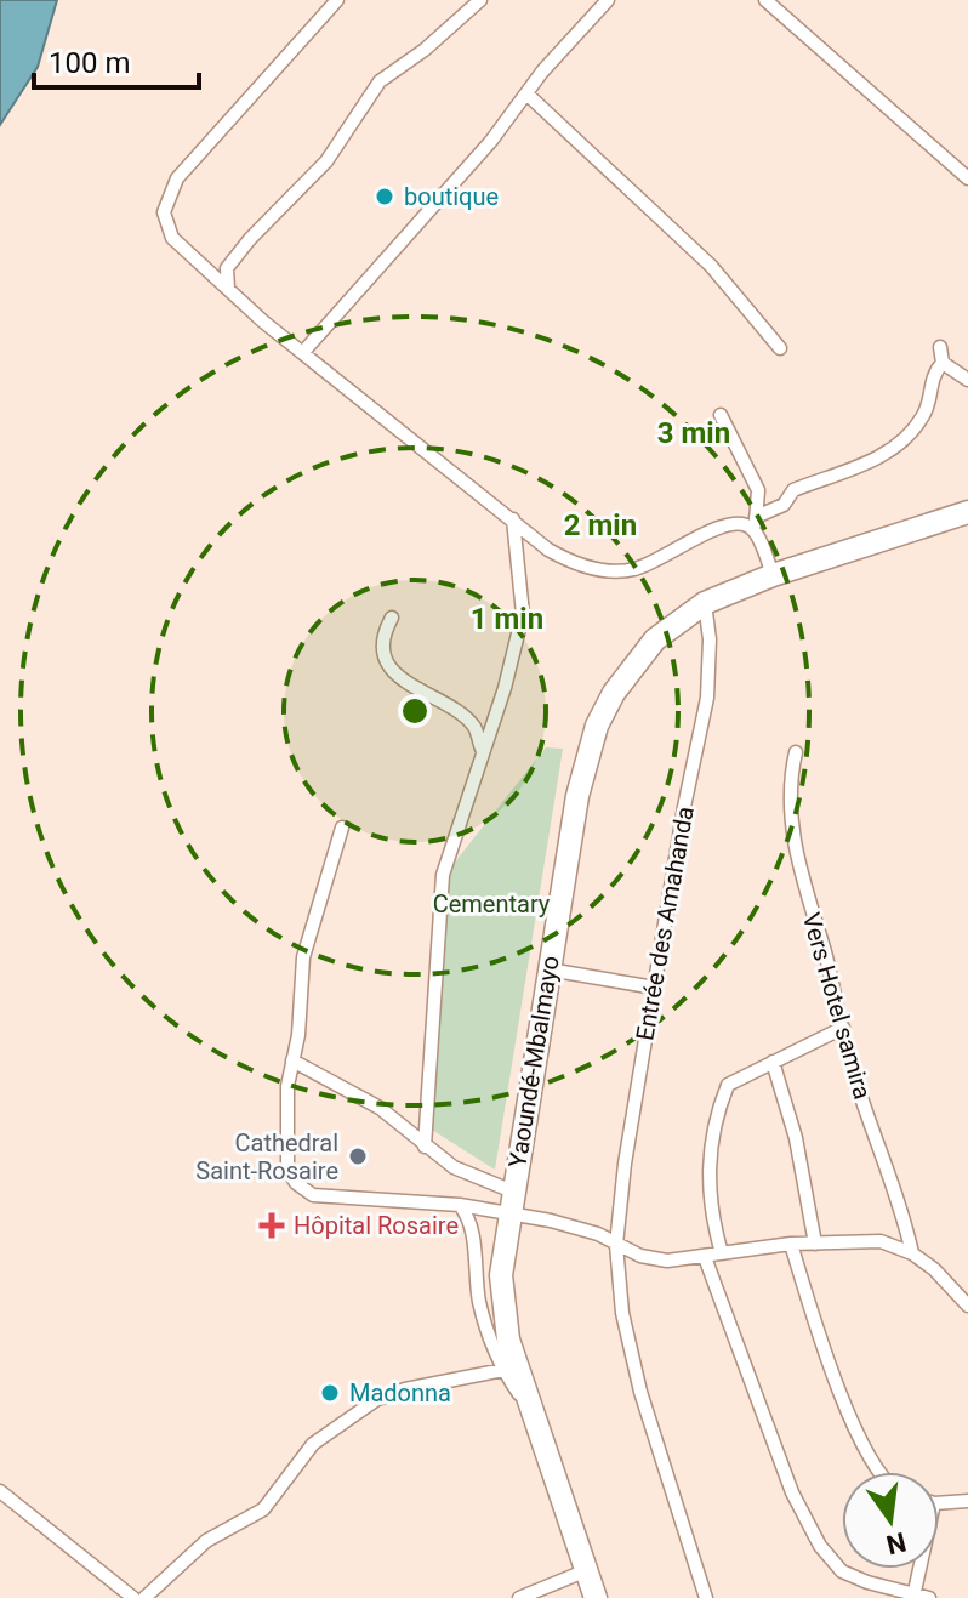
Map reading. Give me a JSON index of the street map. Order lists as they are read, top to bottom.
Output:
{
  "streets": {
    "highway": ["Yaoundé-Mbalmayo"],
    "street": ["Entrée des Amahanda", "Vers Hotel samira"]
  },
  "crossings": [
    ["Entrée des Amahanda", "Yaoundé-Mbalmayo"]
  ],
  "parks": ["Cementary"],
  "places": {
    "other": ["boutique", "Cathedral Saint-Rosaire", "Madonna"],
    "health": ["Hôpital Rosaire"]
  },
  "scale_bar": "100 m",
  "north": "bottom",
  "rings": ["3 min", "2 min", "1 min"]
}
